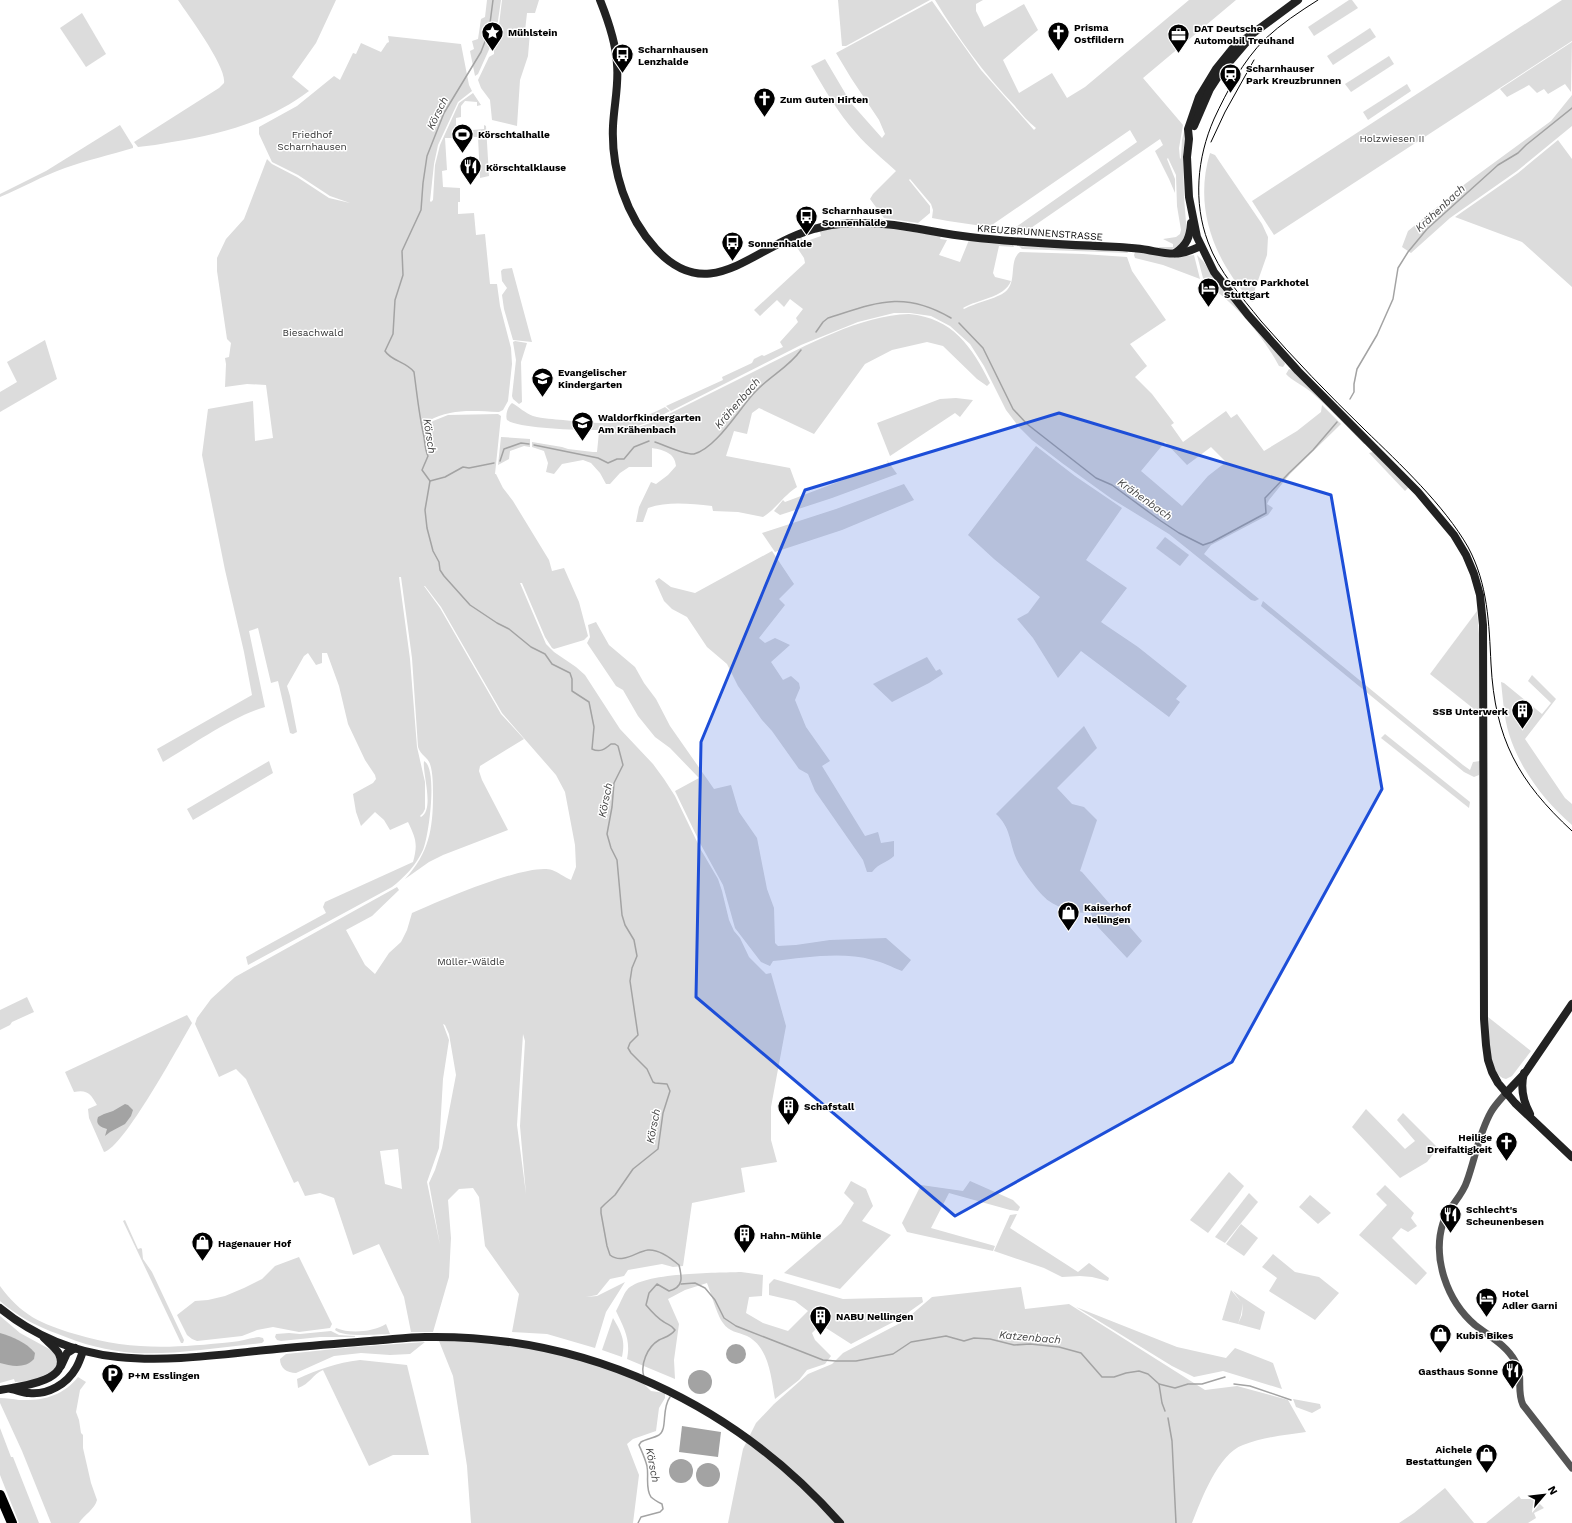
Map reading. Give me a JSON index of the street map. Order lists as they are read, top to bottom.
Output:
{
  "streets": {
    "main road": ["KREUZBRUNNENSTRASSE"]
  },
  "water": ["Körsch", "Krähenbach", "Katzenbach"],
  "parks": [
    "Friedhof Scharnhausen",
    "Holzwiesen II",
    "Biesachwald",
    "Müller-Wäldle"
  ],
  "places": {
    "place": ["Mühlstein"],
    "church": ["Prisma Ostfildern", "Zum Guten Hirten", "Heilige Dreifaltigkeit"],
    "office": ["DAT Deutsche Automobil Treuhand"],
    "bus stop": ["Scharnhausen Lenzhalde", "Scharnhausen Sonnenhalde", "Sonnenhalde"],
    "station": ["Scharnhauser Park Kreuzbrunnen"],
    "sports": ["Körschtalhalle"],
    "restaurant": ["Körschtalklause", "Schlecht's Scheunenbesen", "Gasthaus Sonne"],
    "hotel": ["Centro Parkhotel Stuttgart", "Hotel Adler Garni"],
    "school or university": ["Evangelischer Kindergarten", "Waldorfkindergarten Am Krähenbach"],
    "building": [
      "SSB Unterwerk",
      "Schafstall",
      "Hahn-Mühle",
      "NABU Nellingen"
    ],
    "shop": [
      "Kaiserhof Nellingen",
      "Hagenauer Hof",
      "Kubis Bikes",
      "Aichele Bestattungen"
    ],
    "parking": ["P+M Esslingen"]
  },
  "north": "top right"
}
